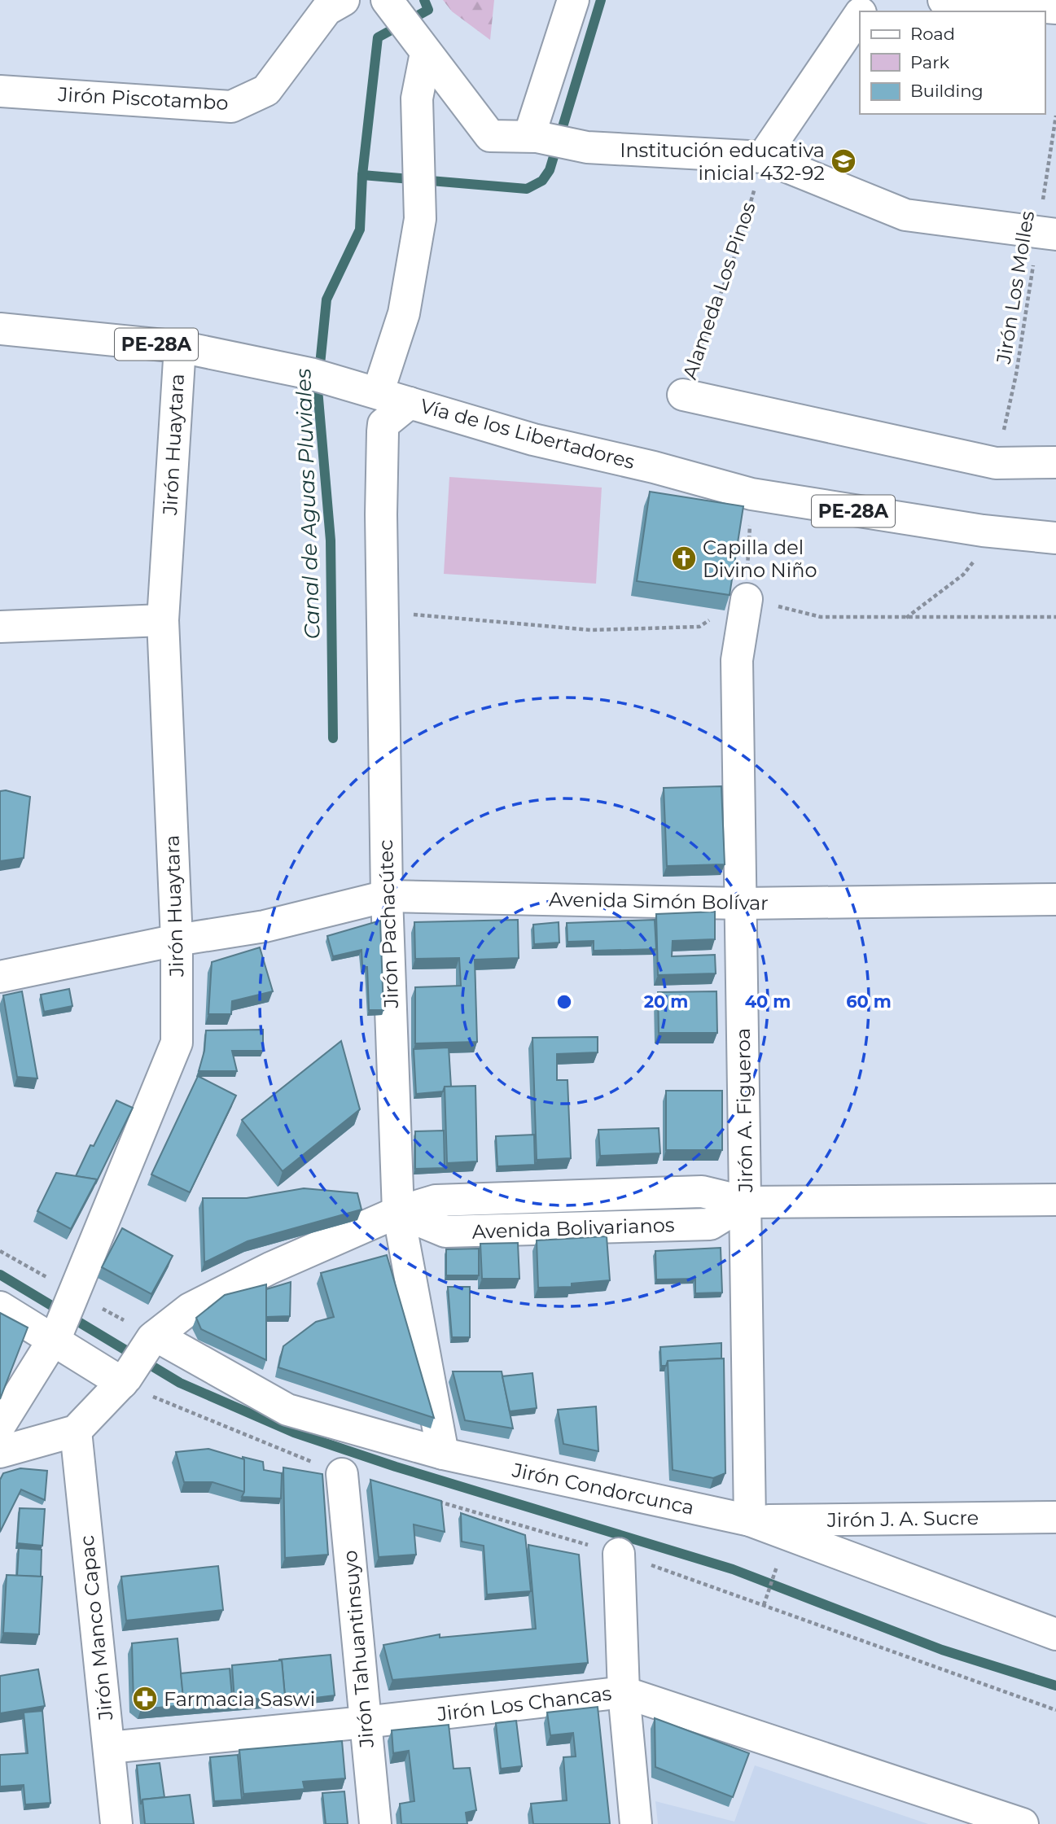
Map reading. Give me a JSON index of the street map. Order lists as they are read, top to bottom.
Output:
{
  "streets": {
    "main road": [
      "Jirón Piscotambo",
      "Alameda Los Pinos",
      "PE-28A",
      "Vía de los Libertadores",
      "Jirón Huaytara",
      "Avenida Simón Bolívar",
      "Jirón Pachacútec",
      "Jirón A. Figueroa",
      "Avenida Bolivarianos",
      "Jirón Condorcunca",
      "Jirón J. A. Sucre",
      "Jirón Manco Capac",
      "Jirón Tahuantinsuyo",
      "Jirón Los Chancas"
    ],
    "path": ["Jirón Los Molles"]
  },
  "crossings": [
    ["Jirón Los Molles", "Alameda Los Pinos"],
    ["Vía de los Libertadores", "Jirón Huaytara"],
    ["Vía de los Libertadores", "Jirón Pachacútec"],
    ["Jirón Huaytara", "Avenida Simón Bolívar"],
    ["Avenida Simón Bolívar", "Jirón Pachacútec"],
    ["Avenida Simón Bolívar", "Jirón A. Figueroa"],
    ["Jirón Pachacútec", "Avenida Bolivarianos"],
    ["Jirón Pachacútec", "Jirón Condorcunca"],
    ["Jirón A. Figueroa", "Avenida Bolivarianos"],
    ["Jirón A. Figueroa", "Jirón Condorcunca"],
    ["Jirón A. Figueroa", "Jirón J. A. Sucre"],
    ["Avenida Bolivarianos", "Jirón Condorcunca"],
    ["Avenida Bolivarianos", "Jirón Manco Capac"],
    ["Jirón Condorcunca", "Jirón J. A. Sucre"],
    ["Jirón Manco Capac", "Jirón Los Chancas"],
    ["Jirón Tahuantinsuyo", "Jirón Los Chancas"]
  ],
  "water": ["Canal de Aguas Pluviales"],
  "places": {
    "school or university": ["Institución educativa inicial 432-92"],
    "church": ["Capilla del Divino Niño"],
    "pharmacy": ["Farmacia Saswi"]
  },
  "legend": ["Road", "Park", "Building"],
  "rings": ["20 m", "40 m", "60 m"]
}
